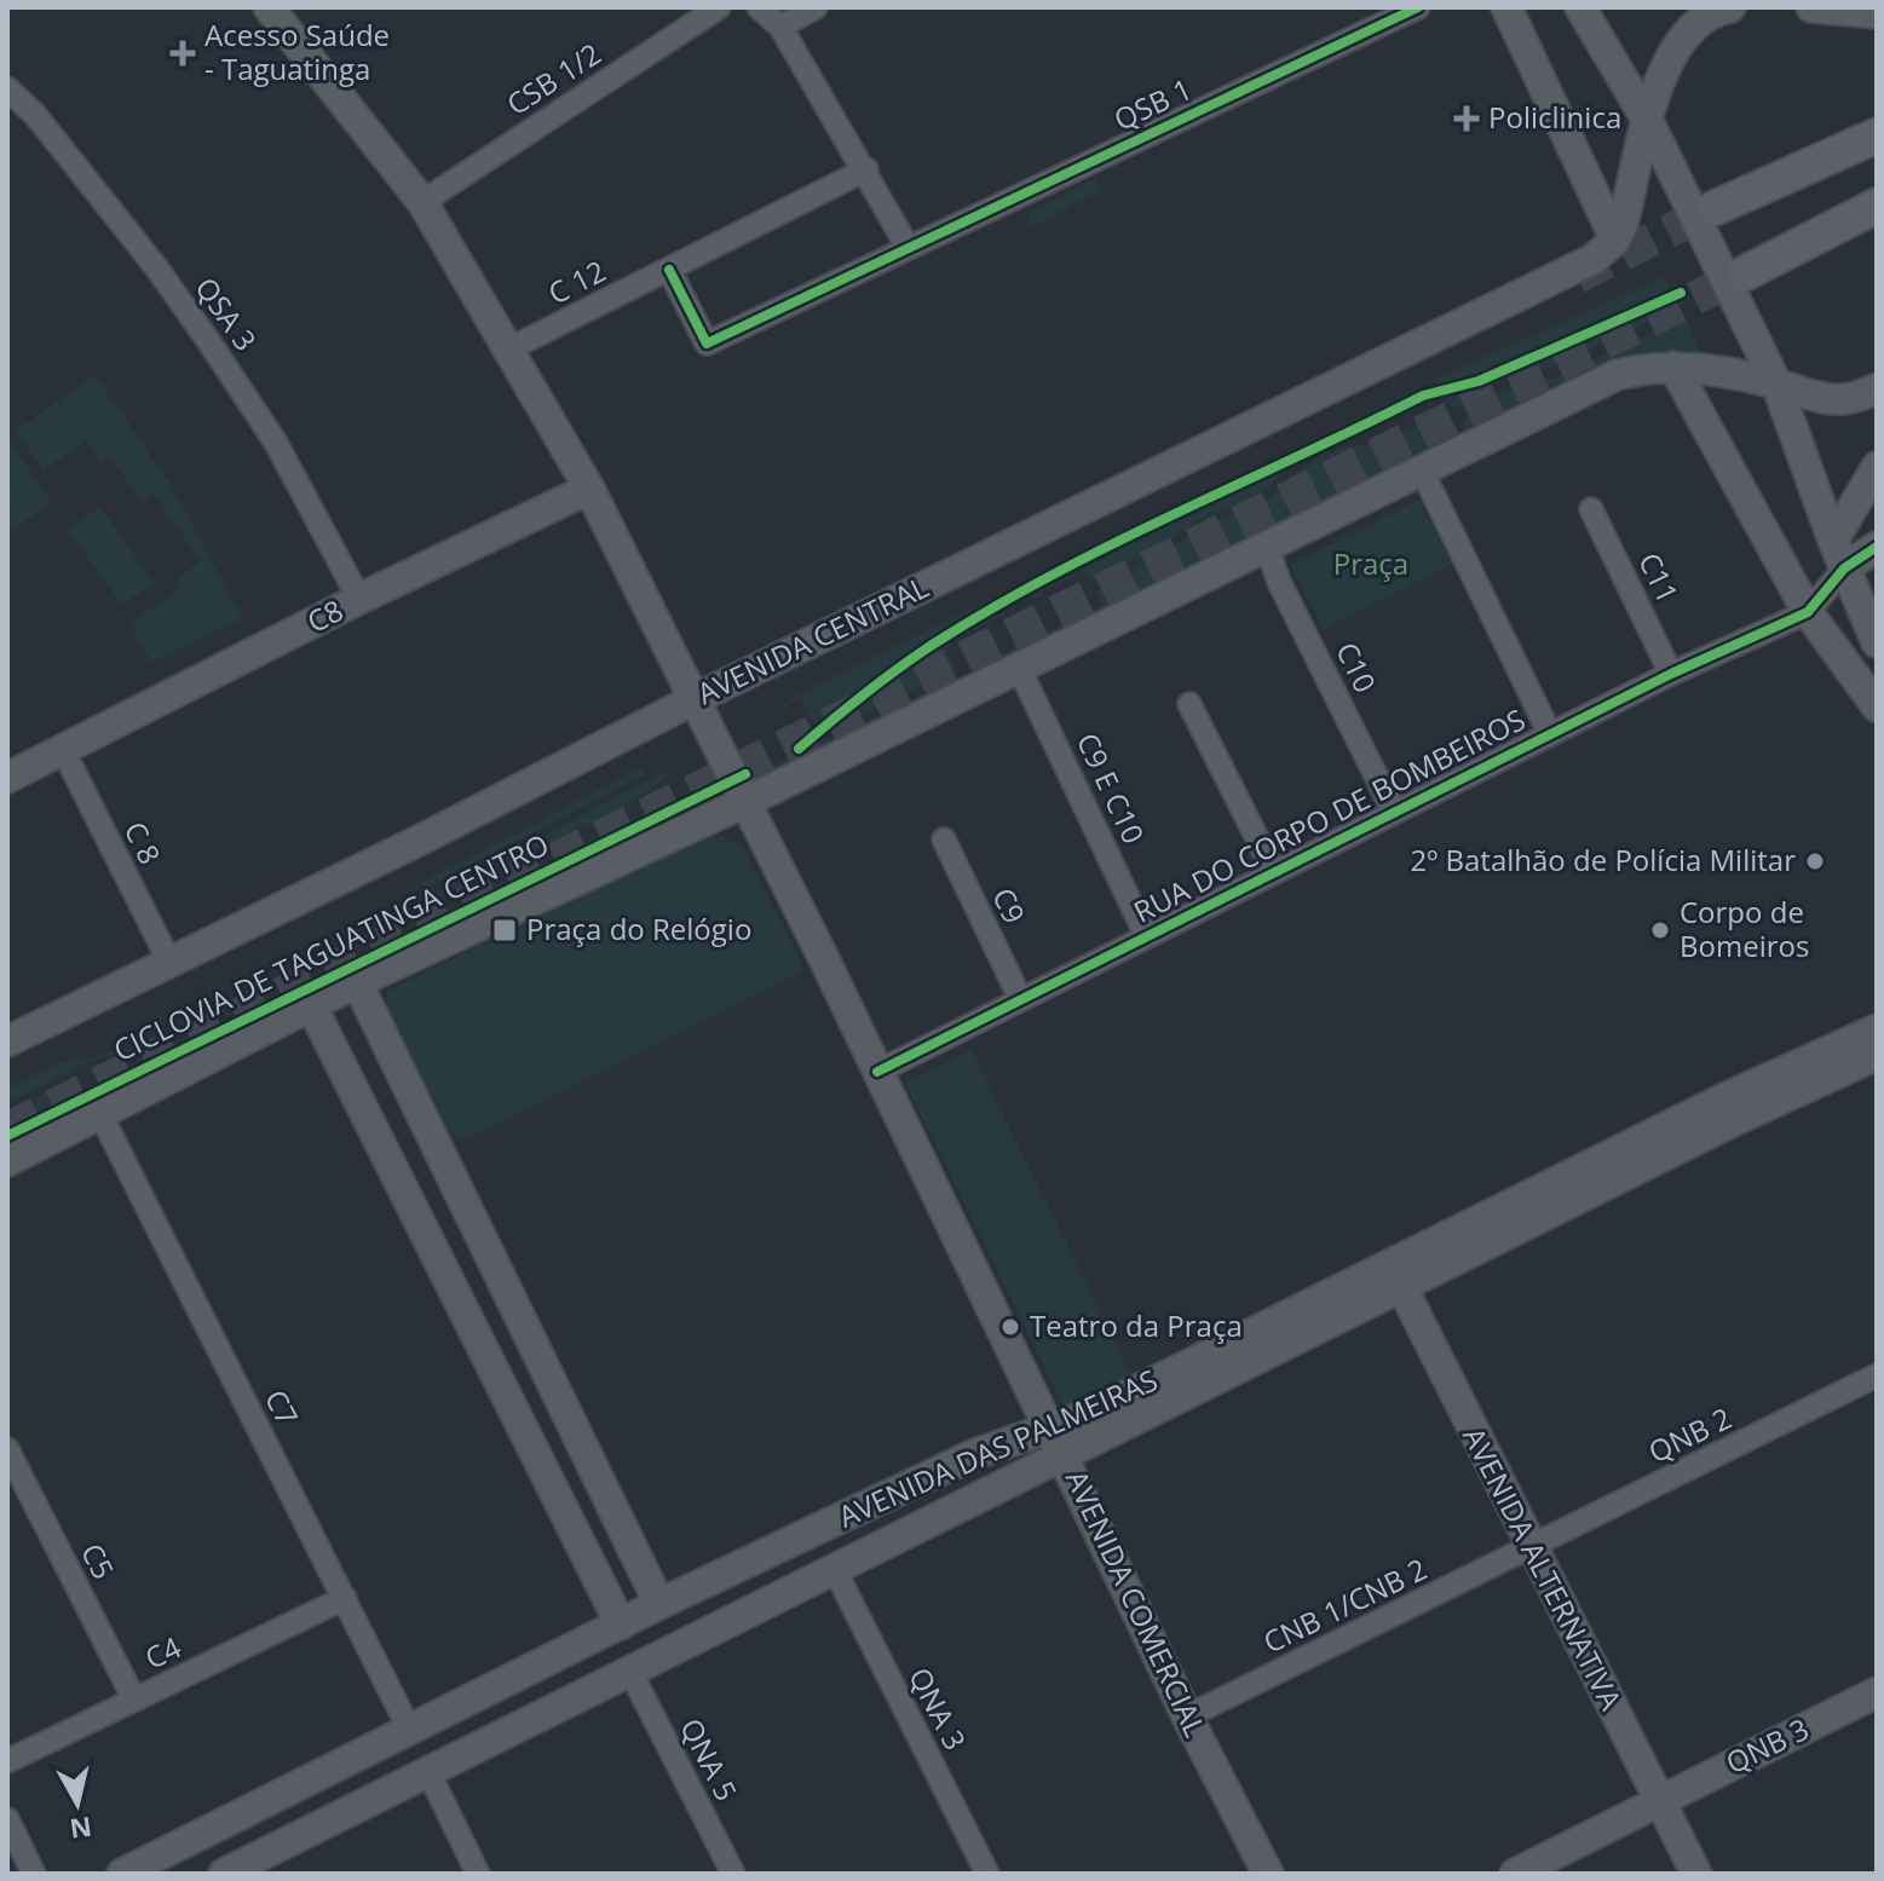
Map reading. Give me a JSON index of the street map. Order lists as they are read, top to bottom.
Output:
{
  "streets": {
    "main road": [
      "C8",
      "AVENIDA CENTRAL",
      "AVENIDA DAS PALMEIRAS",
      "AVENIDA ALTERNATIVA",
      "AVENIDA COMERCIAL",
      "QNB 3"
    ],
    "street": [
      "CSB 1/2",
      "QSB 1",
      "C 12",
      "QSA 3",
      "C11",
      "C10",
      "C9 E C10",
      "RUA DO CORPO DE BOMBEIROS",
      "C 8",
      "C9",
      "C7",
      "QNB 2",
      "C5",
      "CNB 1/CNB 2",
      "C4",
      "QNA 3",
      "QNA 5"
    ],
    "cycle path": ["CICLOVIA DE TAGUATINGA CENTRO"]
  },
  "crossings": [
    ["QSB 1", "C 12"],
    ["QSA 3", "C8"],
    ["C11", "RUA DO CORPO DE BOMBEIROS"],
    ["C8", "C 8"],
    ["AVENIDA CENTRAL", "C 8"],
    ["C10", "RUA DO CORPO DE BOMBEIROS"],
    ["C9 E C10", "RUA DO CORPO DE BOMBEIROS"],
    ["RUA DO CORPO DE BOMBEIROS", "C9"],
    ["RUA DO CORPO DE BOMBEIROS", "AVENIDA COMERCIAL"],
    ["C7", "AVENIDA DAS PALMEIRAS"],
    ["C7", "C4"],
    ["QNB 2", "AVENIDA ALTERNATIVA"],
    ["QNB 2", "CNB 1/CNB 2"],
    ["AVENIDA DAS PALMEIRAS", "AVENIDA ALTERNATIVA"],
    ["AVENIDA DAS PALMEIRAS", "AVENIDA COMERCIAL"],
    ["AVENIDA DAS PALMEIRAS", "QNA 3"],
    ["AVENIDA DAS PALMEIRAS", "QNA 5"],
    ["C5", "C4"],
    ["AVENIDA ALTERNATIVA", "CNB 1/CNB 2"],
    ["AVENIDA ALTERNATIVA", "QNB 3"],
    ["AVENIDA COMERCIAL", "CNB 1/CNB 2"]
  ],
  "parks": ["Praça"],
  "places": {
    "health": ["Acesso Saúde - Taguatinga", "Policlinica"],
    "other": ["2º Batalhão de Polícia Militar", "Corpo de Bomeiros", "Teatro da Praça"],
    "transit": ["Praça do Relógio"]
  },
  "north": "bottom"
}
